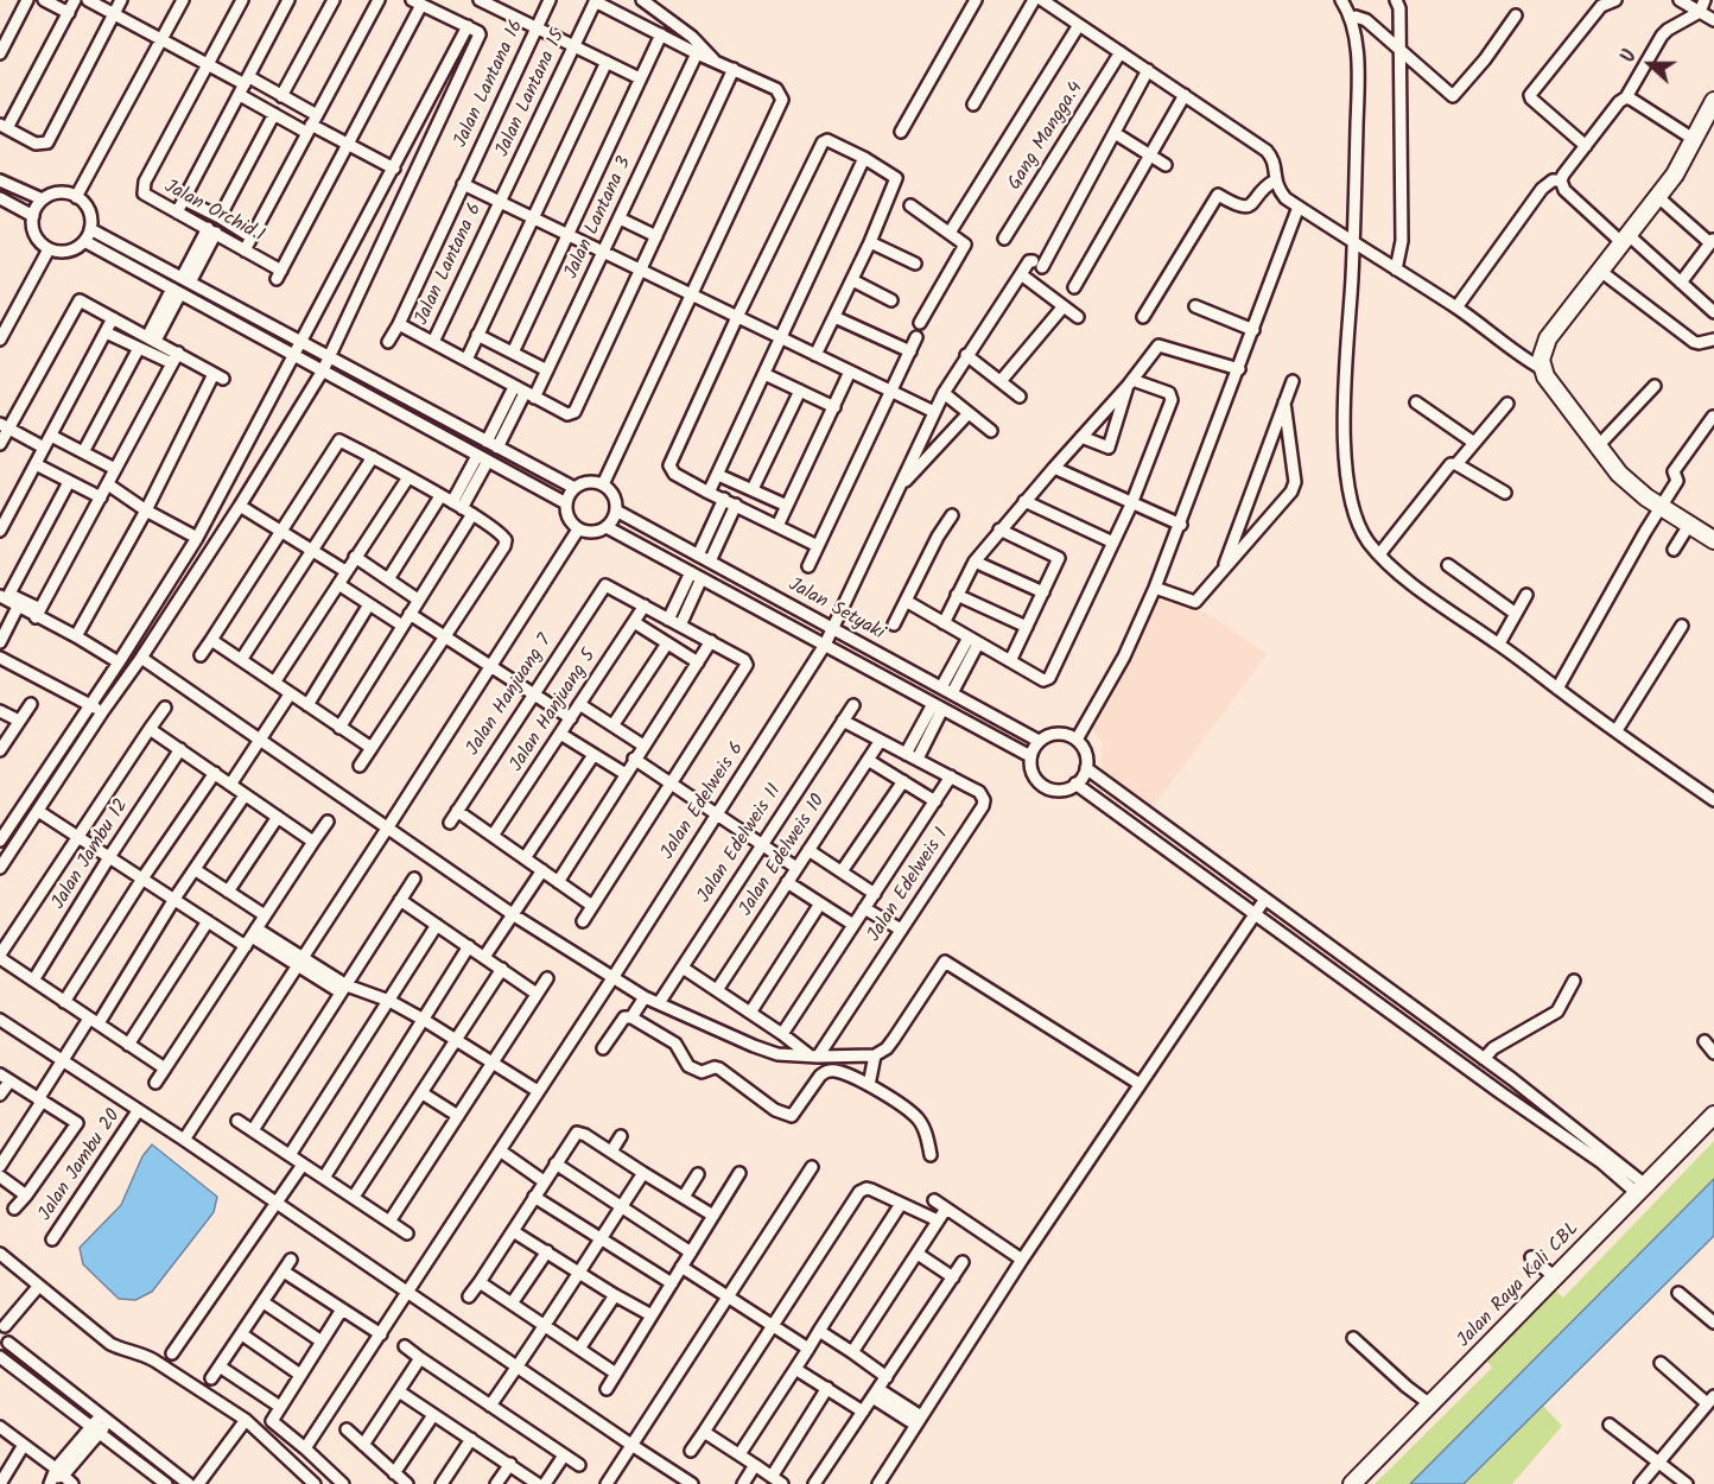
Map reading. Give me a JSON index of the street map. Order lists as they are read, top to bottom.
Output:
{
  "streets": {
    "street": [
      "Jalan Lantana 16",
      "Jalan Lantana 15",
      "Gang Mangga.4",
      "Jalan Orchid.1",
      "Jalan Lantana 3",
      "Jalan Lantana 6",
      "Jalan Setyaki",
      "Jalan Hanjuang 7",
      "Jalan Hanjuang 5",
      "Jalan Edelweis 6",
      "Jalan Edelweis 11",
      "Jalan Jambu 12",
      "Jalan Edelweis 10",
      "Jalan Edelweis 1",
      "Jalan Jambu 20",
      "Jalan Raya Kali CBL"
    ]
  },
  "crossings": [
    ["Jalan Lantana 15", "Jalan Lantana 6"],
    ["Jalan Setyaki", "Jalan Edelweis 6"],
    ["Jalan Hanjuang 7", "Jalan Hanjuang 5"],
    ["Jalan Edelweis 11", "Jalan Edelweis 1"],
    ["Jalan Edelweis 10", "Jalan Edelweis 1"]
  ],
  "north": "left"
}
